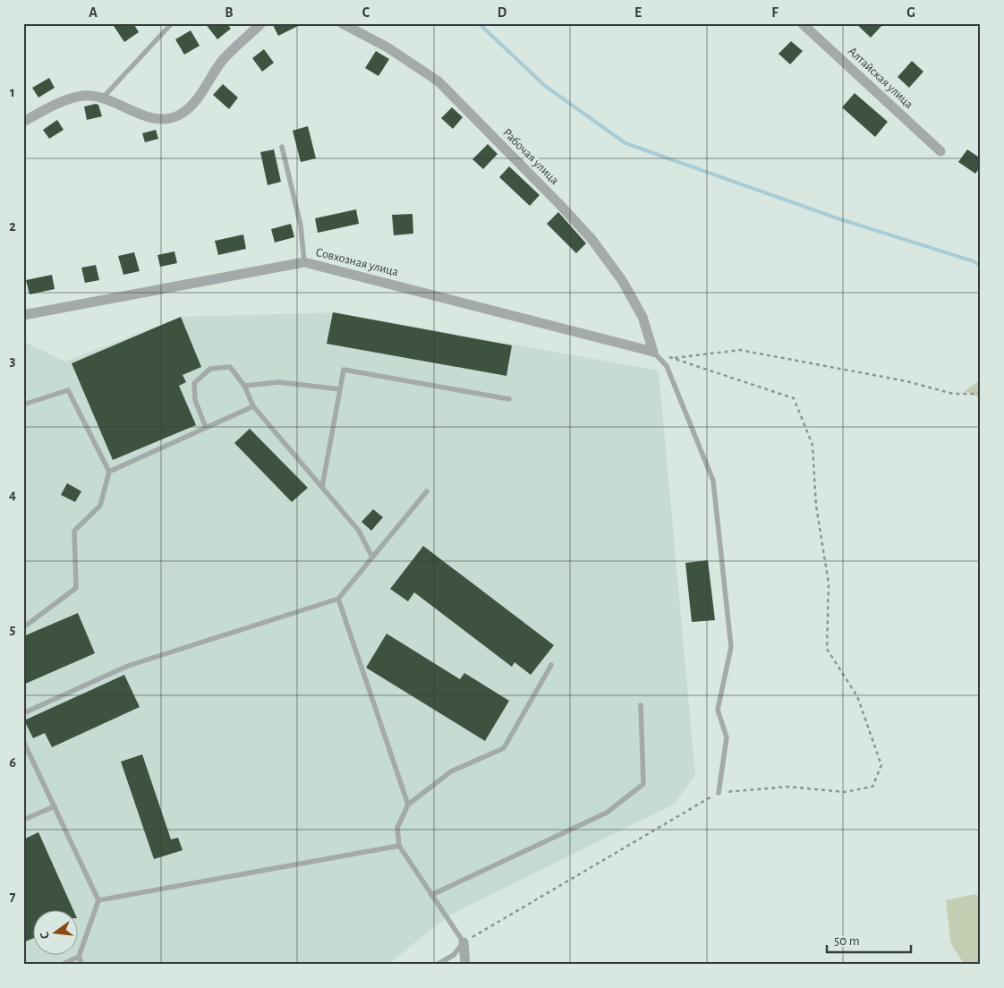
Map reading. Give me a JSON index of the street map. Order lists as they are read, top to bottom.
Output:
{
  "streets": {
    "street": ["Алтайская улица", "Рабочая улица", "Совхозная улица"]
  },
  "crossings": [
    ["Рабочая улица", "Совхозная улица"]
  ],
  "scale_bar": "50 m",
  "north": "left",
  "grid": {
    "columns": [
      "A",
      "B",
      "C",
      "D",
      "E",
      "F",
      "G"
    ],
    "rows": [
      "1",
      "2",
      "3",
      "4",
      "5",
      "6",
      "7"
    ]
  }
}
